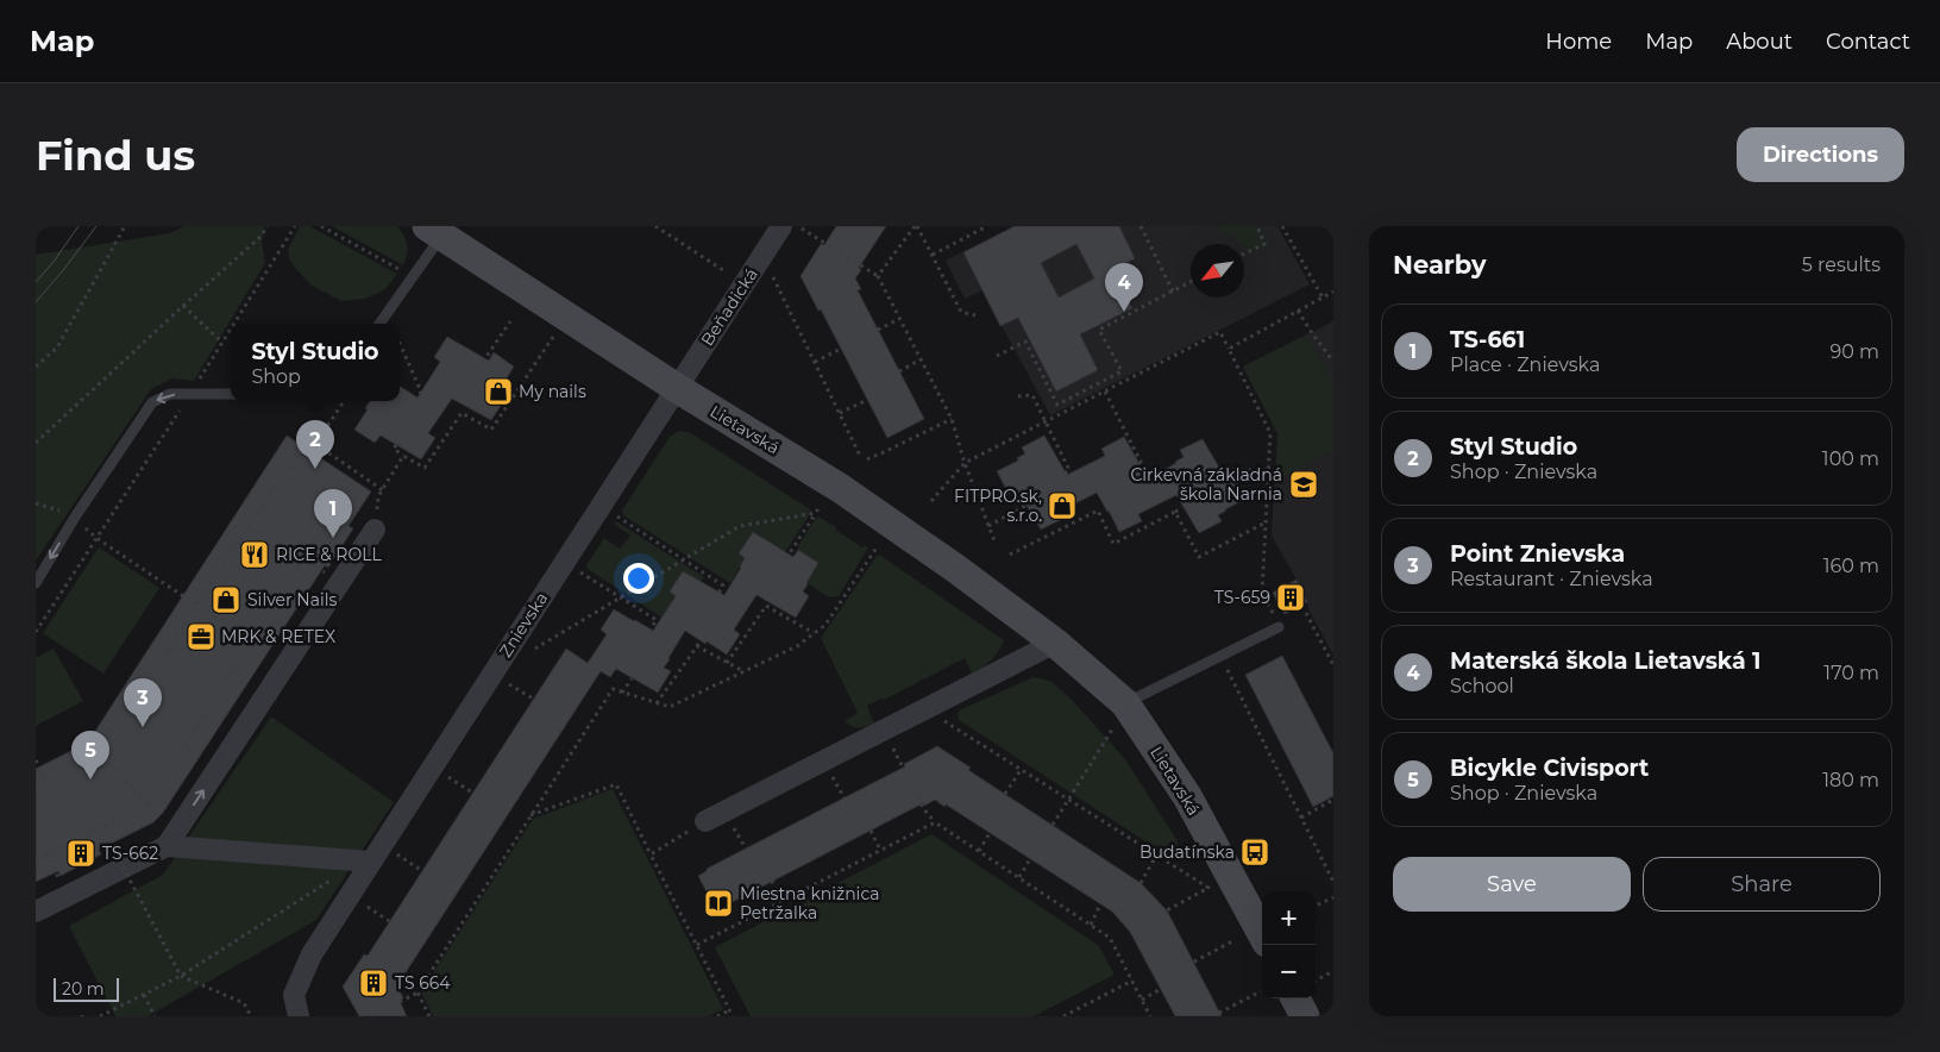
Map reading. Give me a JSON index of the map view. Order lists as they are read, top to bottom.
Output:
{
  "streets": {
    "street": ["Beňadická", "Lietavská", "Znievska"]
  },
  "crossings": [
    ["Beňadická", "Lietavská"],
    ["Beňadická", "Znievska"],
    ["Lietavská", "Znievska"]
  ],
  "places": {
    "shop": ["My nails", "FITPRO.sk, s.r.o.", "Silver Nails"],
    "school or university": ["Cirkevná základná škola Narnia"],
    "restaurant": ["RICE & ROLL"],
    "building": ["TS-659", "TS-662", "TS 664"],
    "office": ["MRK & RETEX"],
    "bus stop": ["Budatínska"],
    "library": ["Miestna knižnica Petržalka"]
  },
  "scale_bar": "20 m",
  "north": "bottom left",
  "page": {
    "header": "Map",
    "nav": [
      "Home",
      "Map",
      "About",
      "Contact"
    ],
    "buttons": [
      "Directions",
      ["Save", "Share"]
    ],
    "title": "Find us",
    "heading": ["Nearby", "5 results"],
    "pins": [
      "4",
      "2",
      "1",
      "3",
      "5"
    ],
    "list": [
      {
        "mark": "1",
        "name": "TS-661",
        "note": "Place · Znievska",
        "value": "90 m"
      },
      {
        "mark": "2",
        "name": "Styl Studio",
        "note": "Shop · Znievska",
        "value": "100 m"
      },
      {
        "mark": "3",
        "name": "Point Znievska",
        "note": "Restaurant · Znievska",
        "value": "160 m"
      },
      {
        "mark": "4",
        "name": "Materská škola Lietavská 1",
        "note": "School",
        "value": "170 m"
      },
      {
        "mark": "5",
        "name": "Bicykle Civisport",
        "note": "Shop · Znievska",
        "value": "180 m"
      }
    ],
    "popup": ["Styl Studio", "Shop"],
    "map_buttons": ["+", "−"],
    "scale": "20 m"
  }
}
